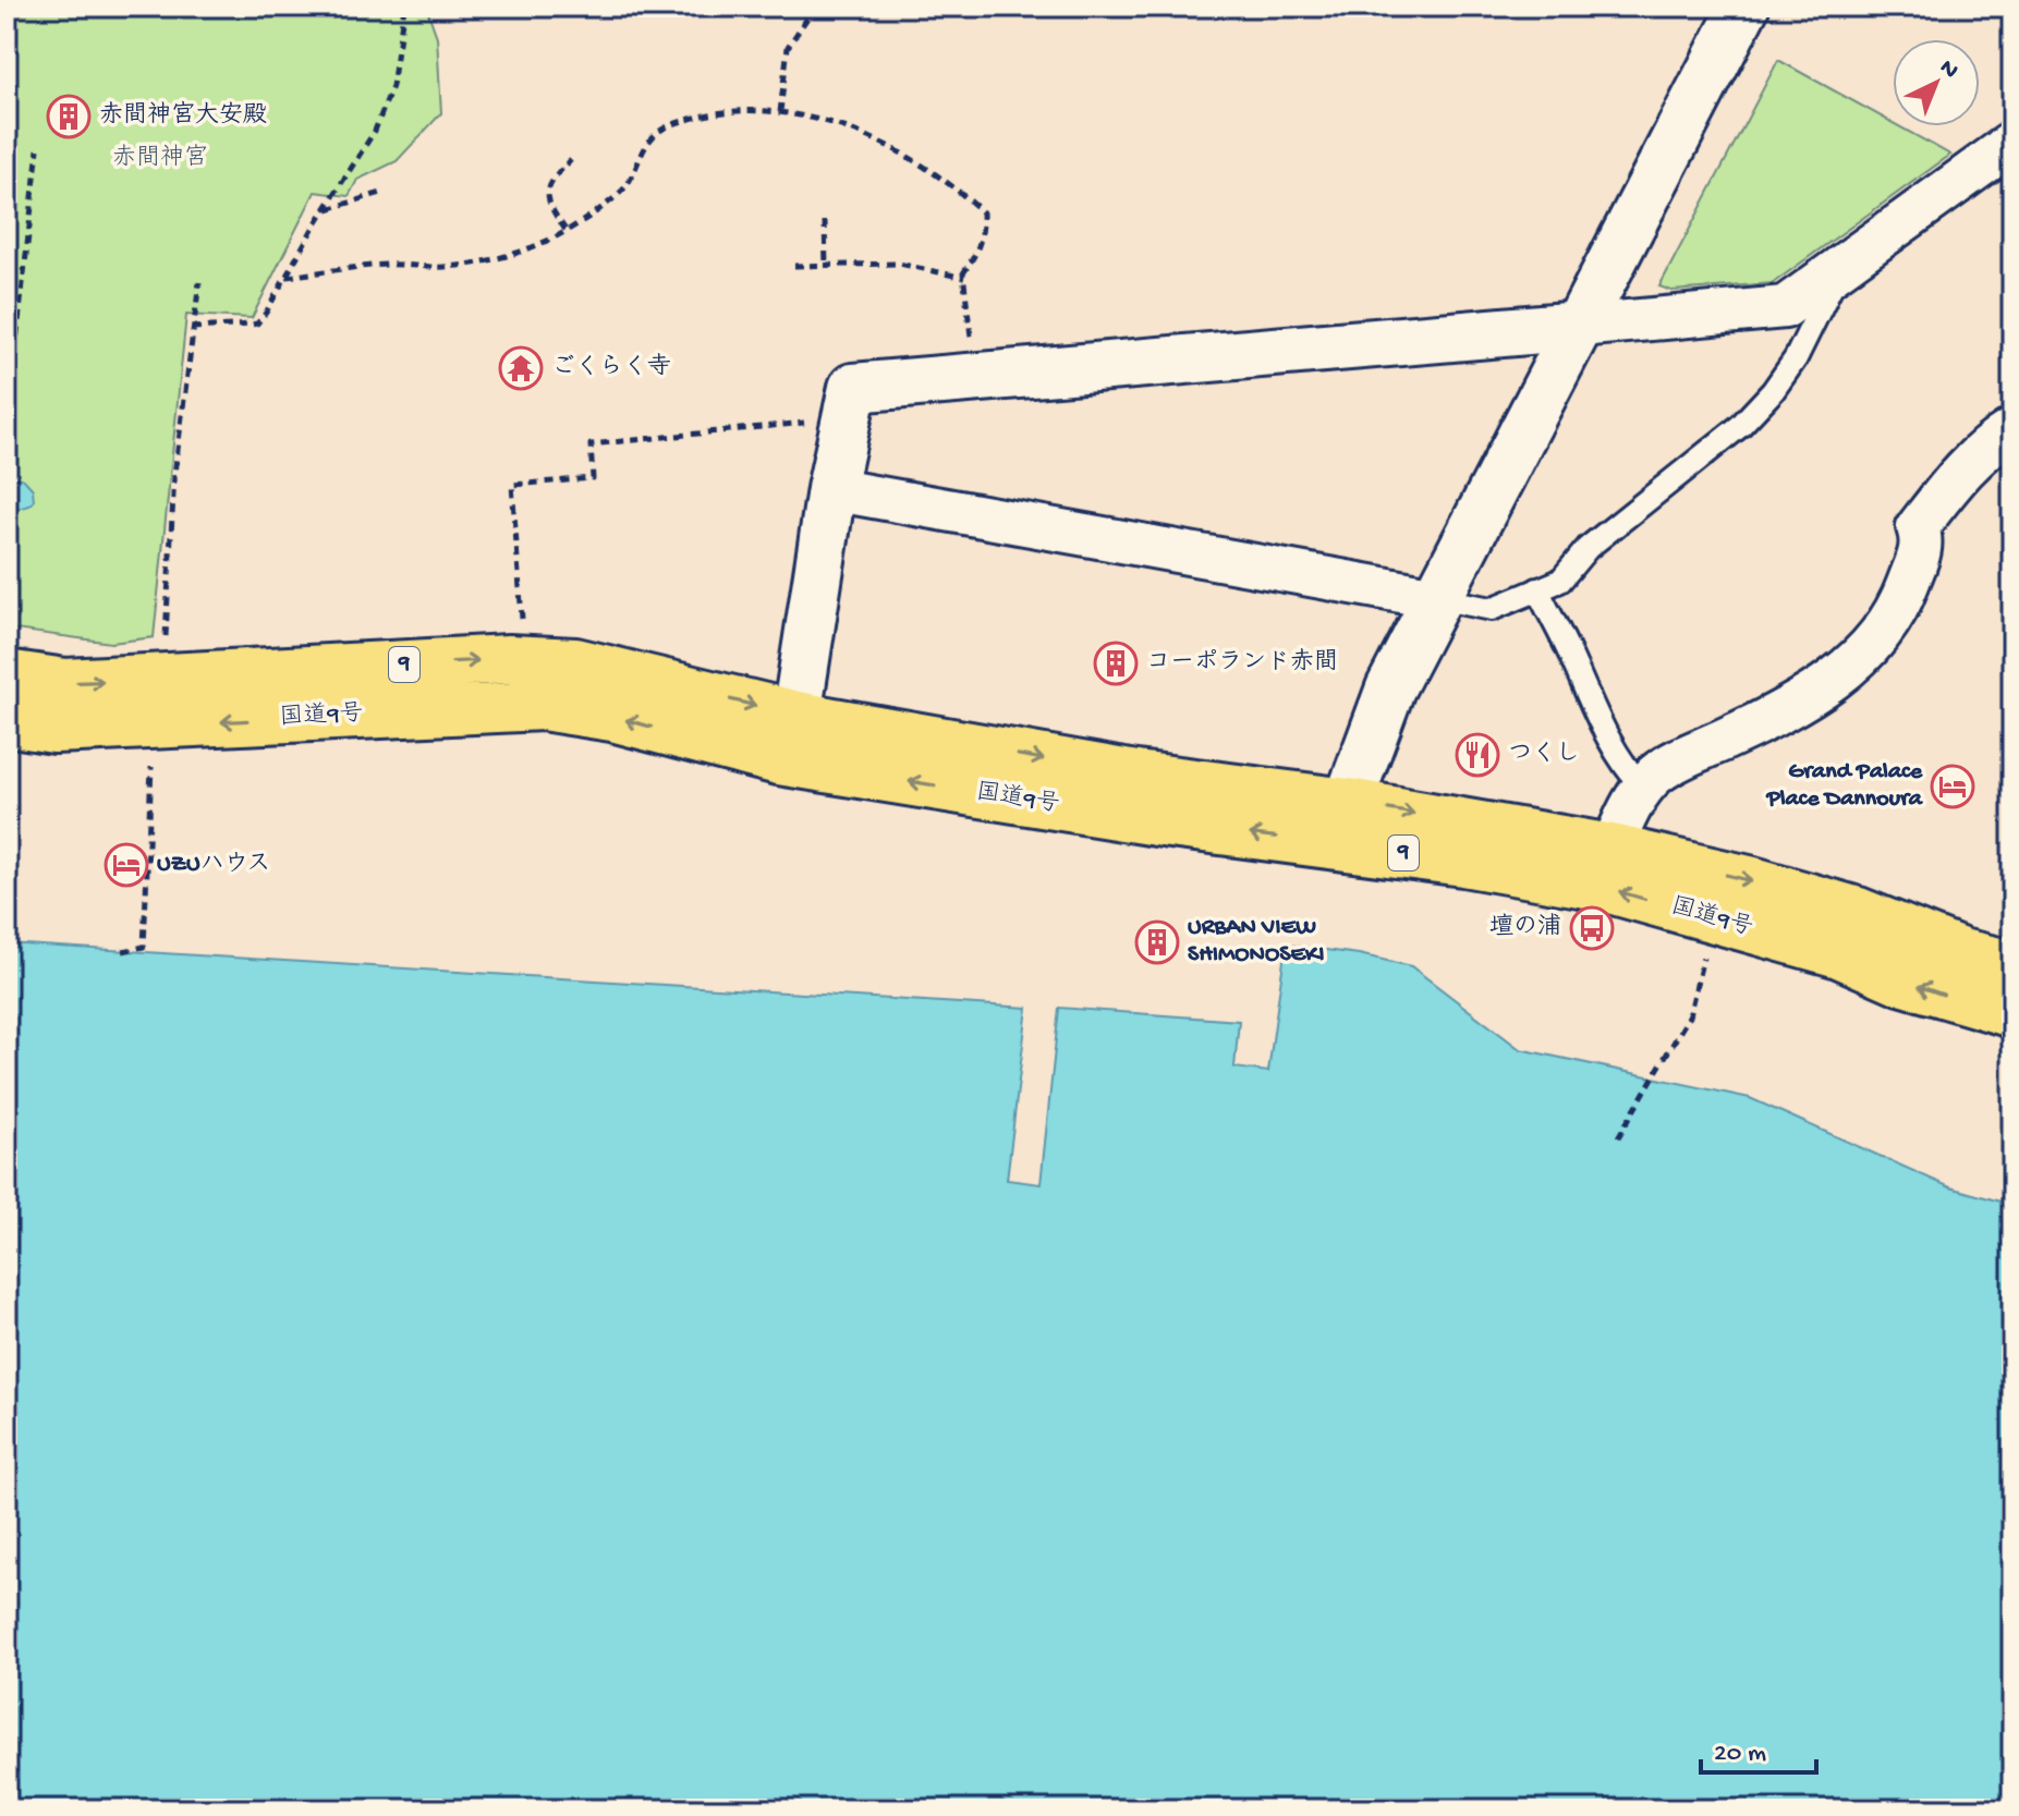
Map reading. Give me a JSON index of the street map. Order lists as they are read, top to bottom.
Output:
{
  "streets": {
    "highway": ["9", "国道9号"]
  },
  "parks": ["赤間神宮"],
  "places": {
    "building": ["赤間神宮大安殿", "コーポランド赤間", "URBAN VIEW SHIMONOSEKI"],
    "temple": ["ごくらく寺"],
    "restaurant": ["つくし"],
    "hotel": ["Grand Palace Place Dannoura", "UZUハウス"],
    "bus stop": ["壇の浦"]
  },
  "scale_bar": "20 m",
  "north": "top right"
}
